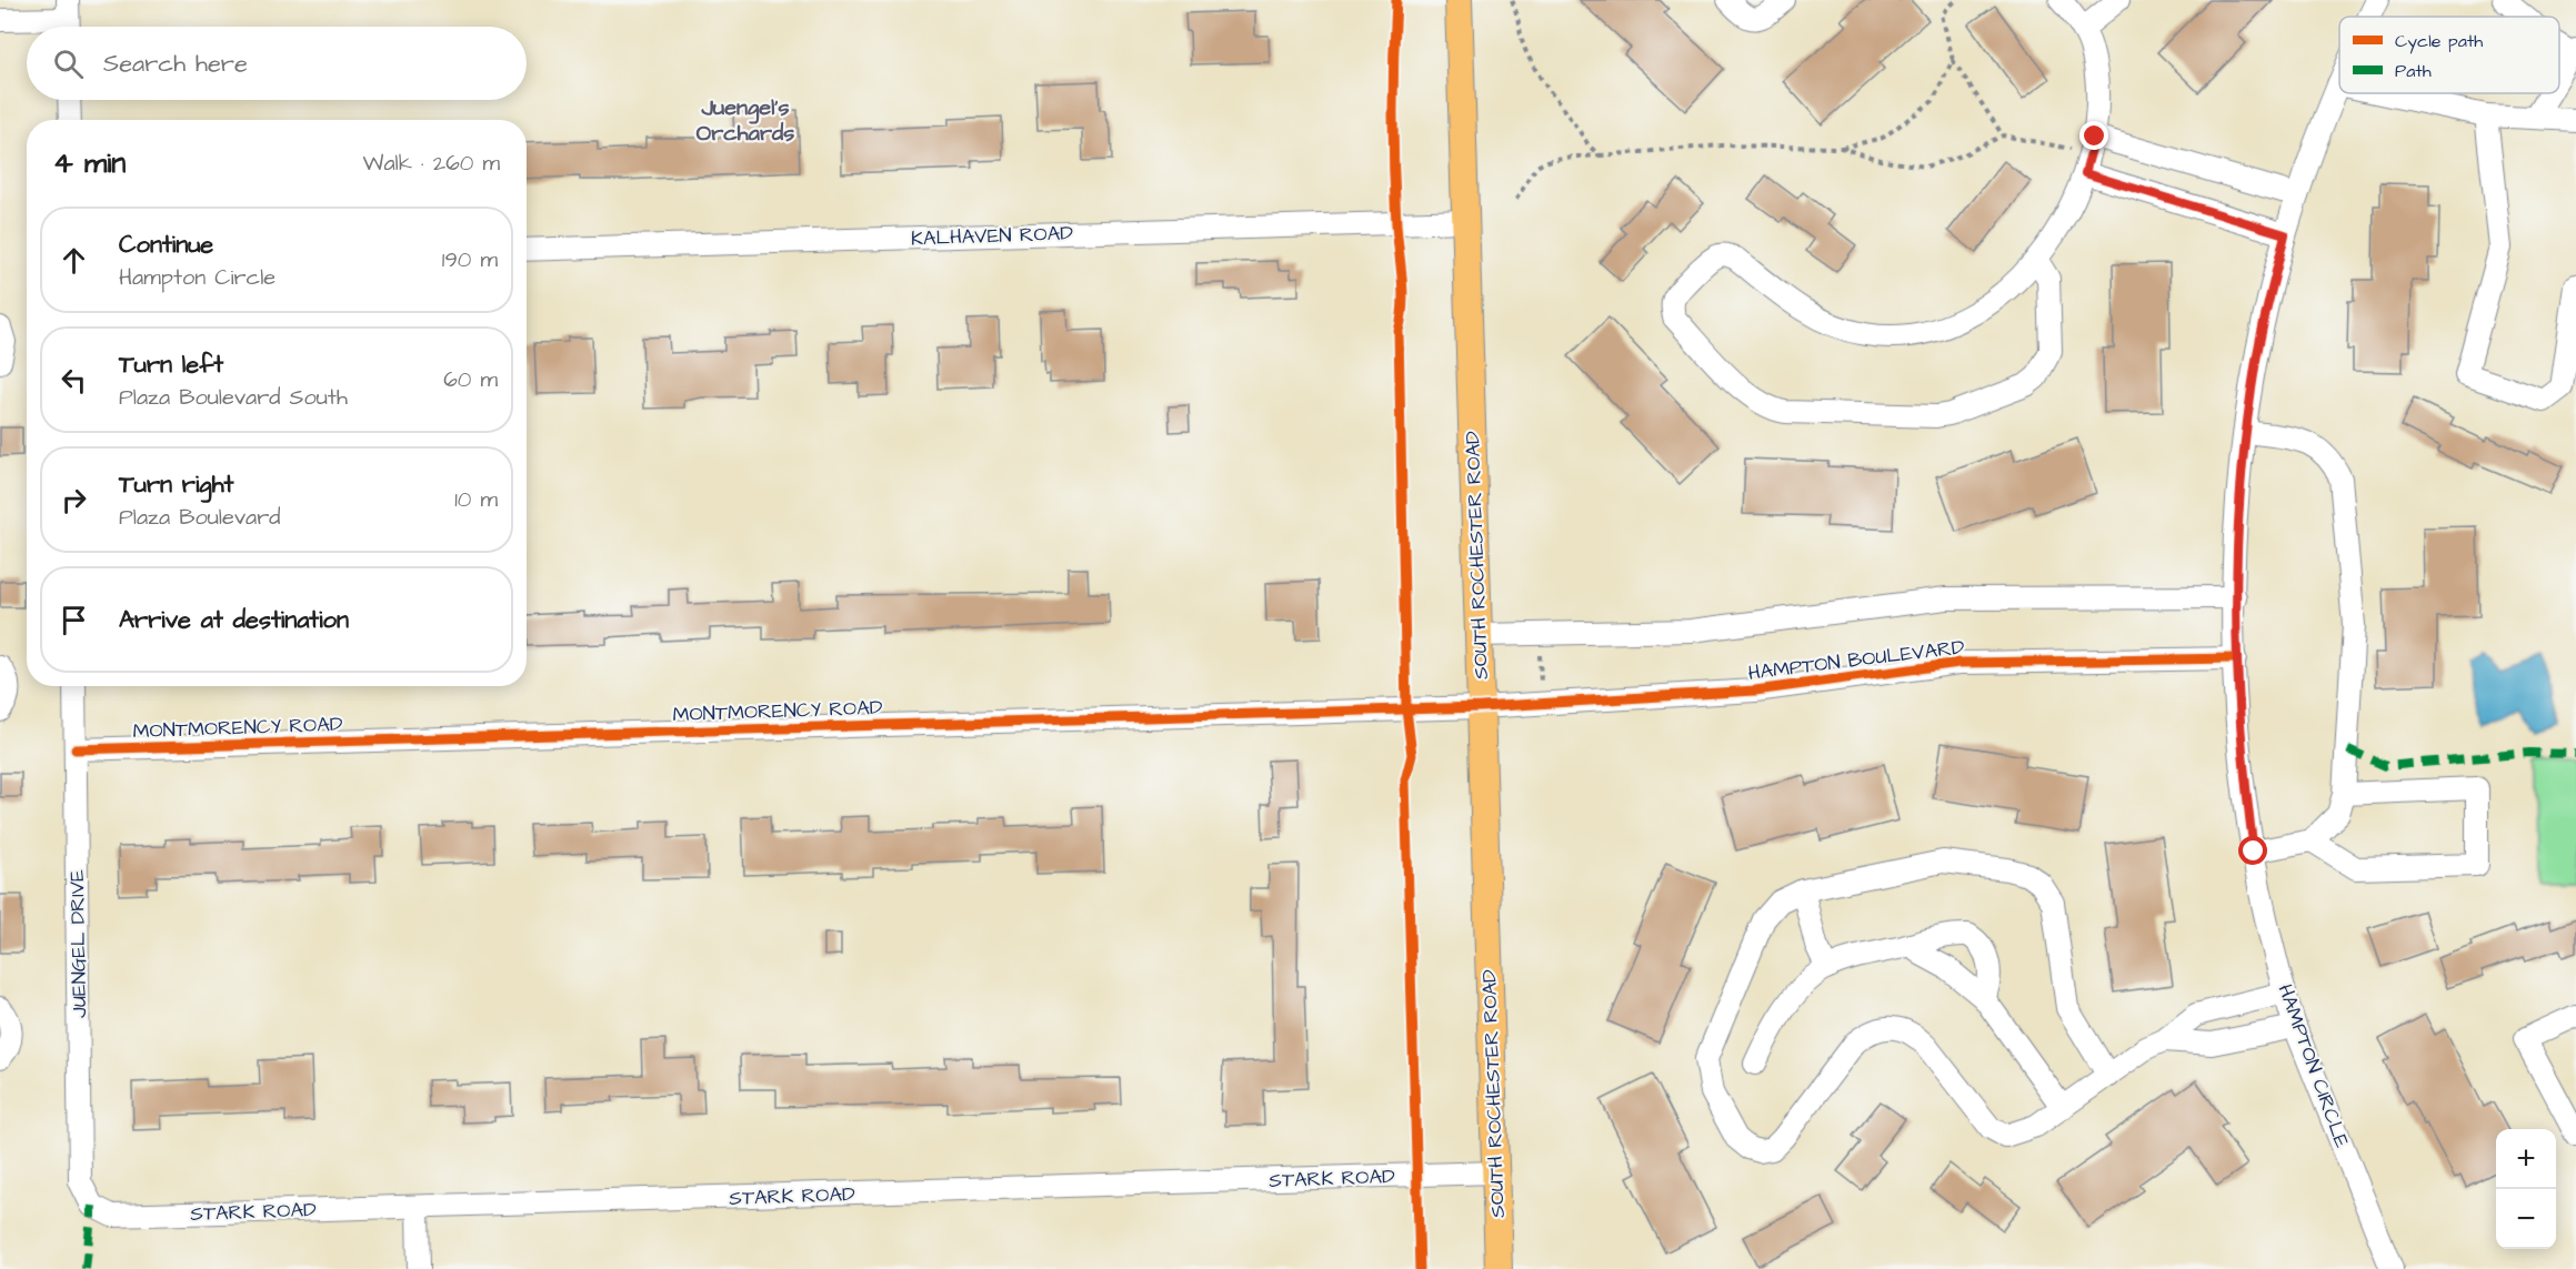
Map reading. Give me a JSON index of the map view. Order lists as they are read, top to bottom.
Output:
{
  "streets": {
    "main road": ["SOUTH ROCHESTER ROAD"],
    "street": [
      "KALHAVEN ROAD",
      "HAMPTON BOULEVARD",
      "MONTMORENCY ROAD",
      "JUENGEL DRIVE",
      "HAMPTON CIRCLE",
      "STARK ROAD"
    ]
  },
  "crossings": [
    ["KALHAVEN ROAD", "SOUTH ROCHESTER ROAD"],
    ["SOUTH ROCHESTER ROAD", "HAMPTON BOULEVARD"],
    ["SOUTH ROCHESTER ROAD", "MONTMORENCY ROAD"],
    ["SOUTH ROCHESTER ROAD", "STARK ROAD"],
    ["HAMPTON BOULEVARD", "MONTMORENCY ROAD"],
    ["HAMPTON BOULEVARD", "HAMPTON CIRCLE"],
    ["MONTMORENCY ROAD", "JUENGEL DRIVE"],
    ["JUENGEL DRIVE", "STARK ROAD"]
  ],
  "districts": ["Juengel's Orchards"],
  "legend": ["Cycle path", "Path"],
  "page": {
    "search": "Search here",
    "heading": ["4 min", "Walk · 260 m"],
    "list": [
      ["Continue", "Hampton Circle", "190 m"],
      ["Turn left", "Plaza Boulevard South", "60 m"],
      ["Turn right", "Plaza Boulevard", "10 m"],
      "Arrive at destination"
    ],
    "map_buttons": ["+", "−"]
  }
}
